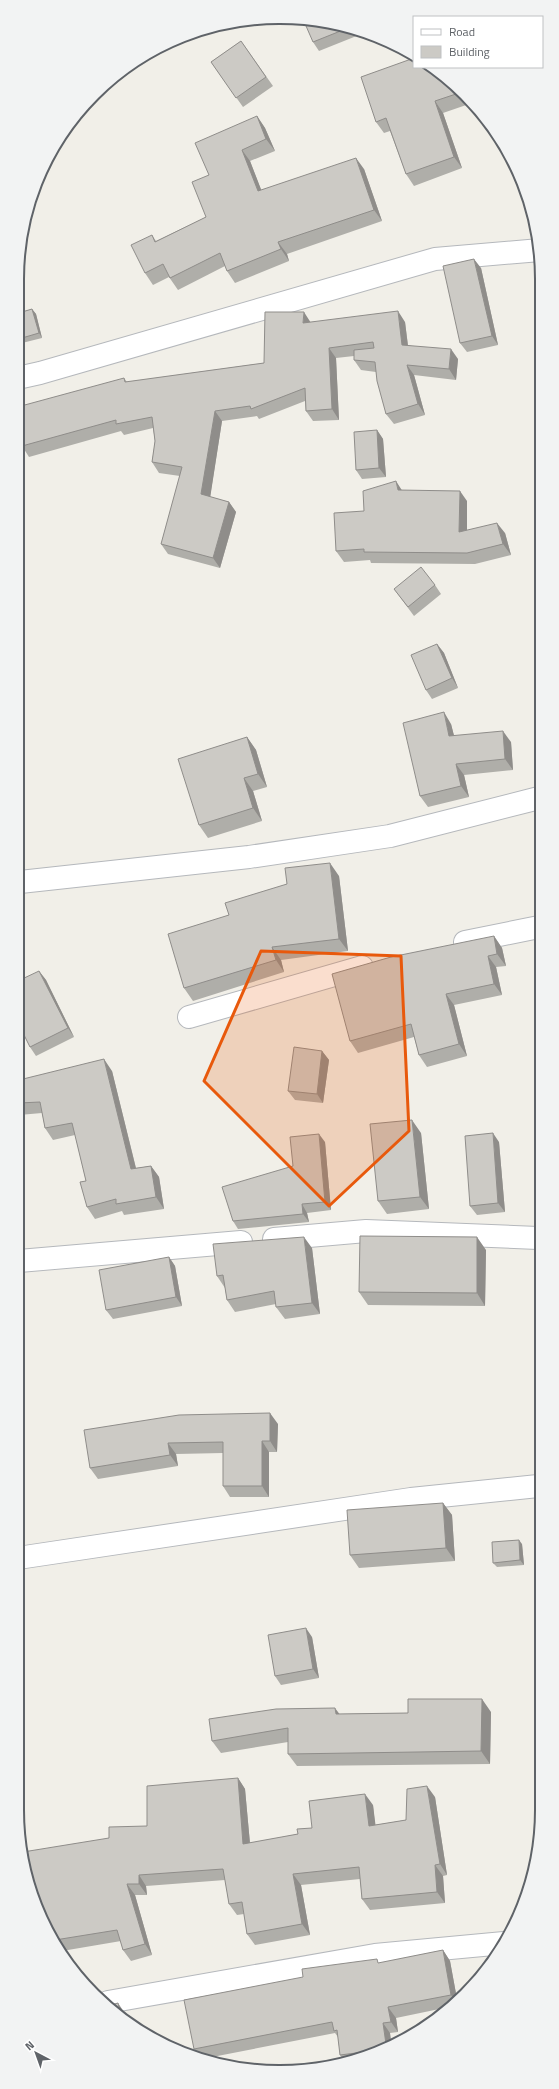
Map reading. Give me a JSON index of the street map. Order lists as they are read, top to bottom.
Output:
{
  "legend": ["Road", "Building"],
  "north": "top left"
}
